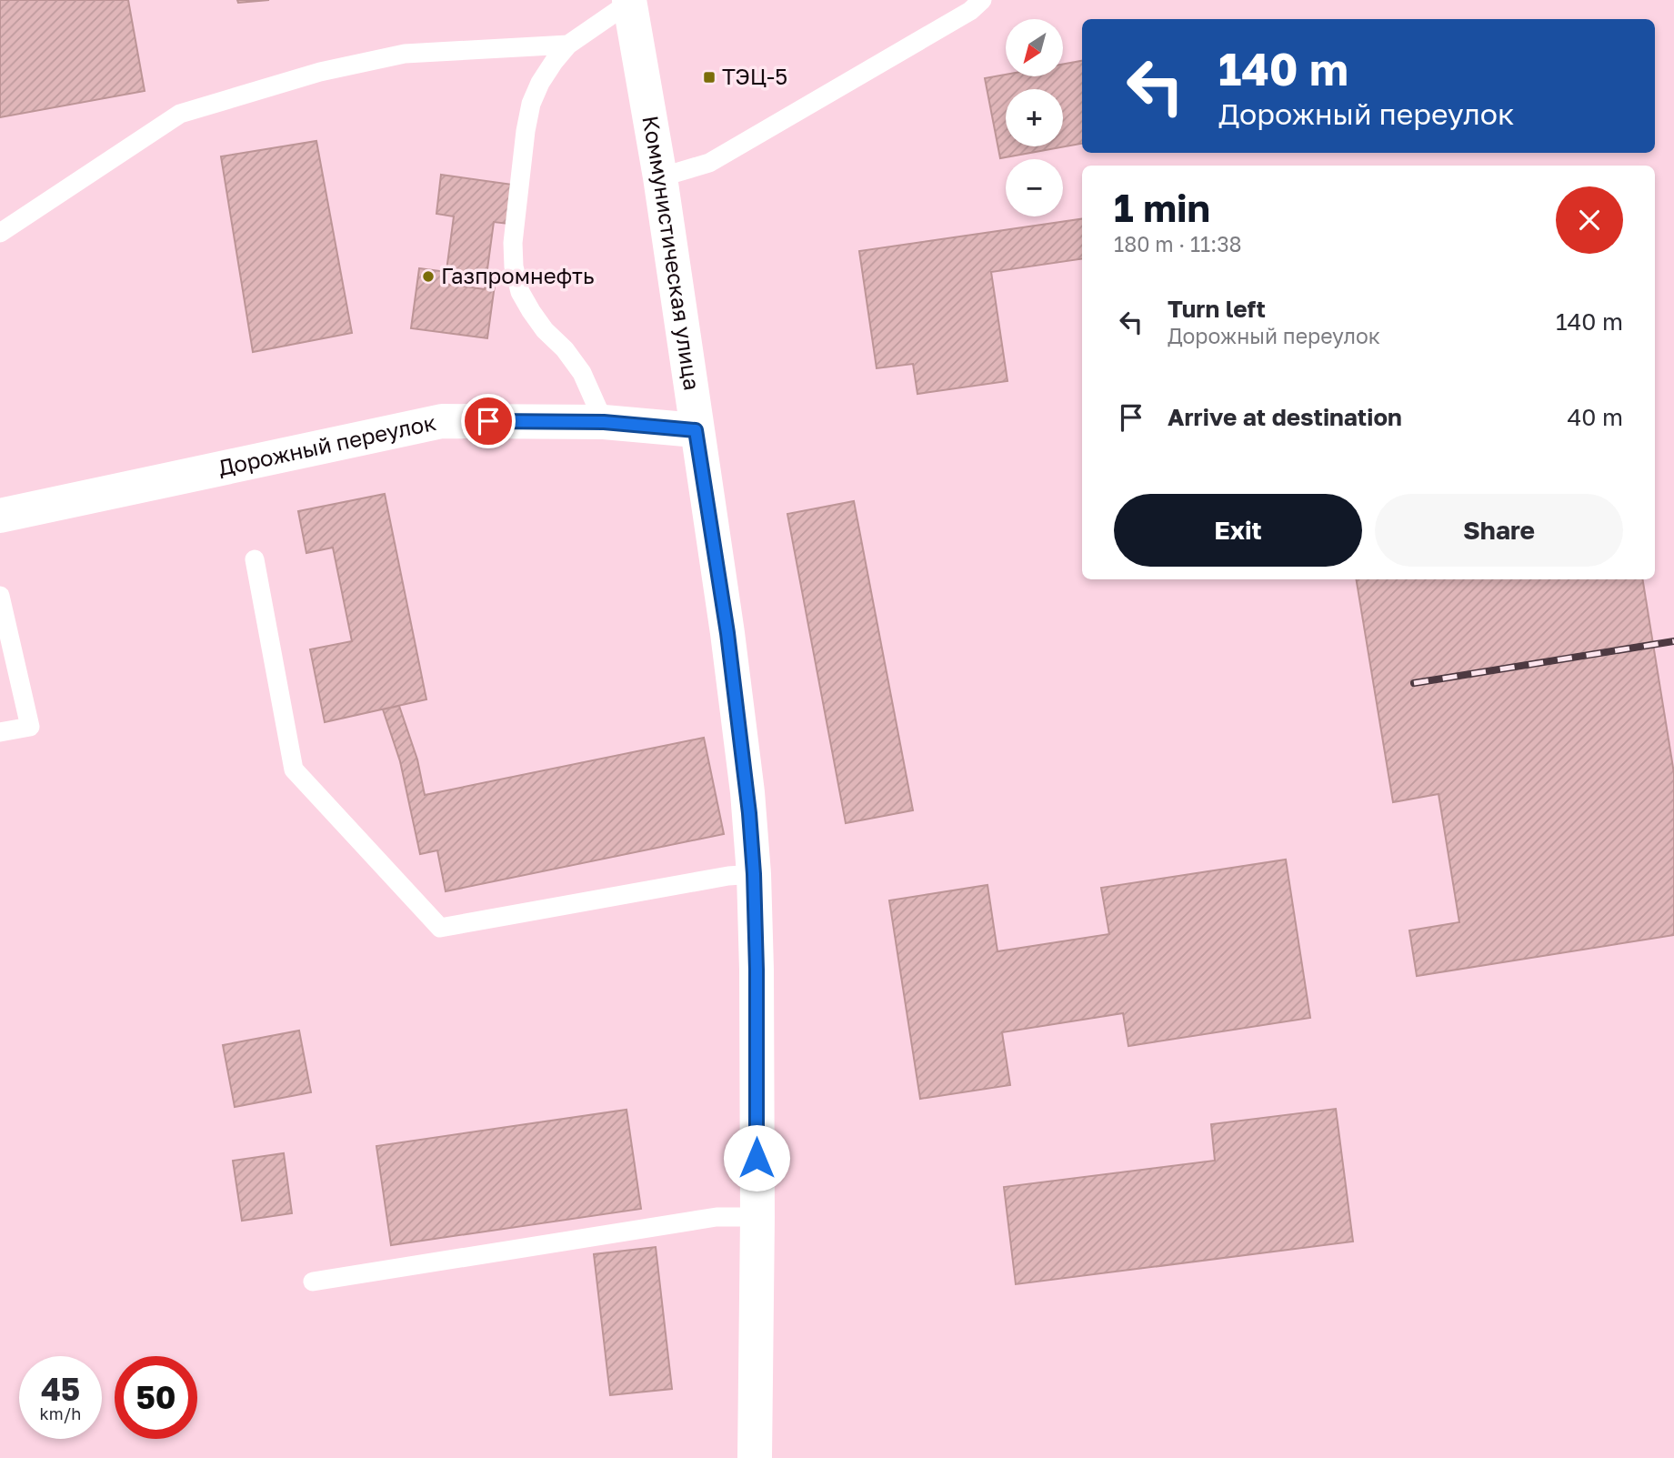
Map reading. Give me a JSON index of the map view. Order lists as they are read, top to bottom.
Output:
{
  "streets": {
    "main road": ["Коммунистическая улица", "Дорожный переулок"]
  },
  "crossings": [
    ["Коммунистическая улица", "Дорожный переулок"]
  ],
  "places": {
    "transit": ["ТЭЦ-5"],
    "other": ["Газпромнефть"]
  },
  "north": "bottom left",
  "page": {
    "map_buttons": ["+", "−"],
    "turn": ["140 m", "Дорожный переулок"],
    "heading": ["1 min", "180 m · 11:38"],
    "list": [
      {
        "name": "Turn left",
        "note": "Дорожный переулок",
        "value": "140 m"
      },
      {
        "name": "Arrive at destination",
        "value": "40 m"
      }
    ],
    "buttons": ["Exit", "Share"],
    "speed": "45 km/h",
    "limit": "50"
  }
}
